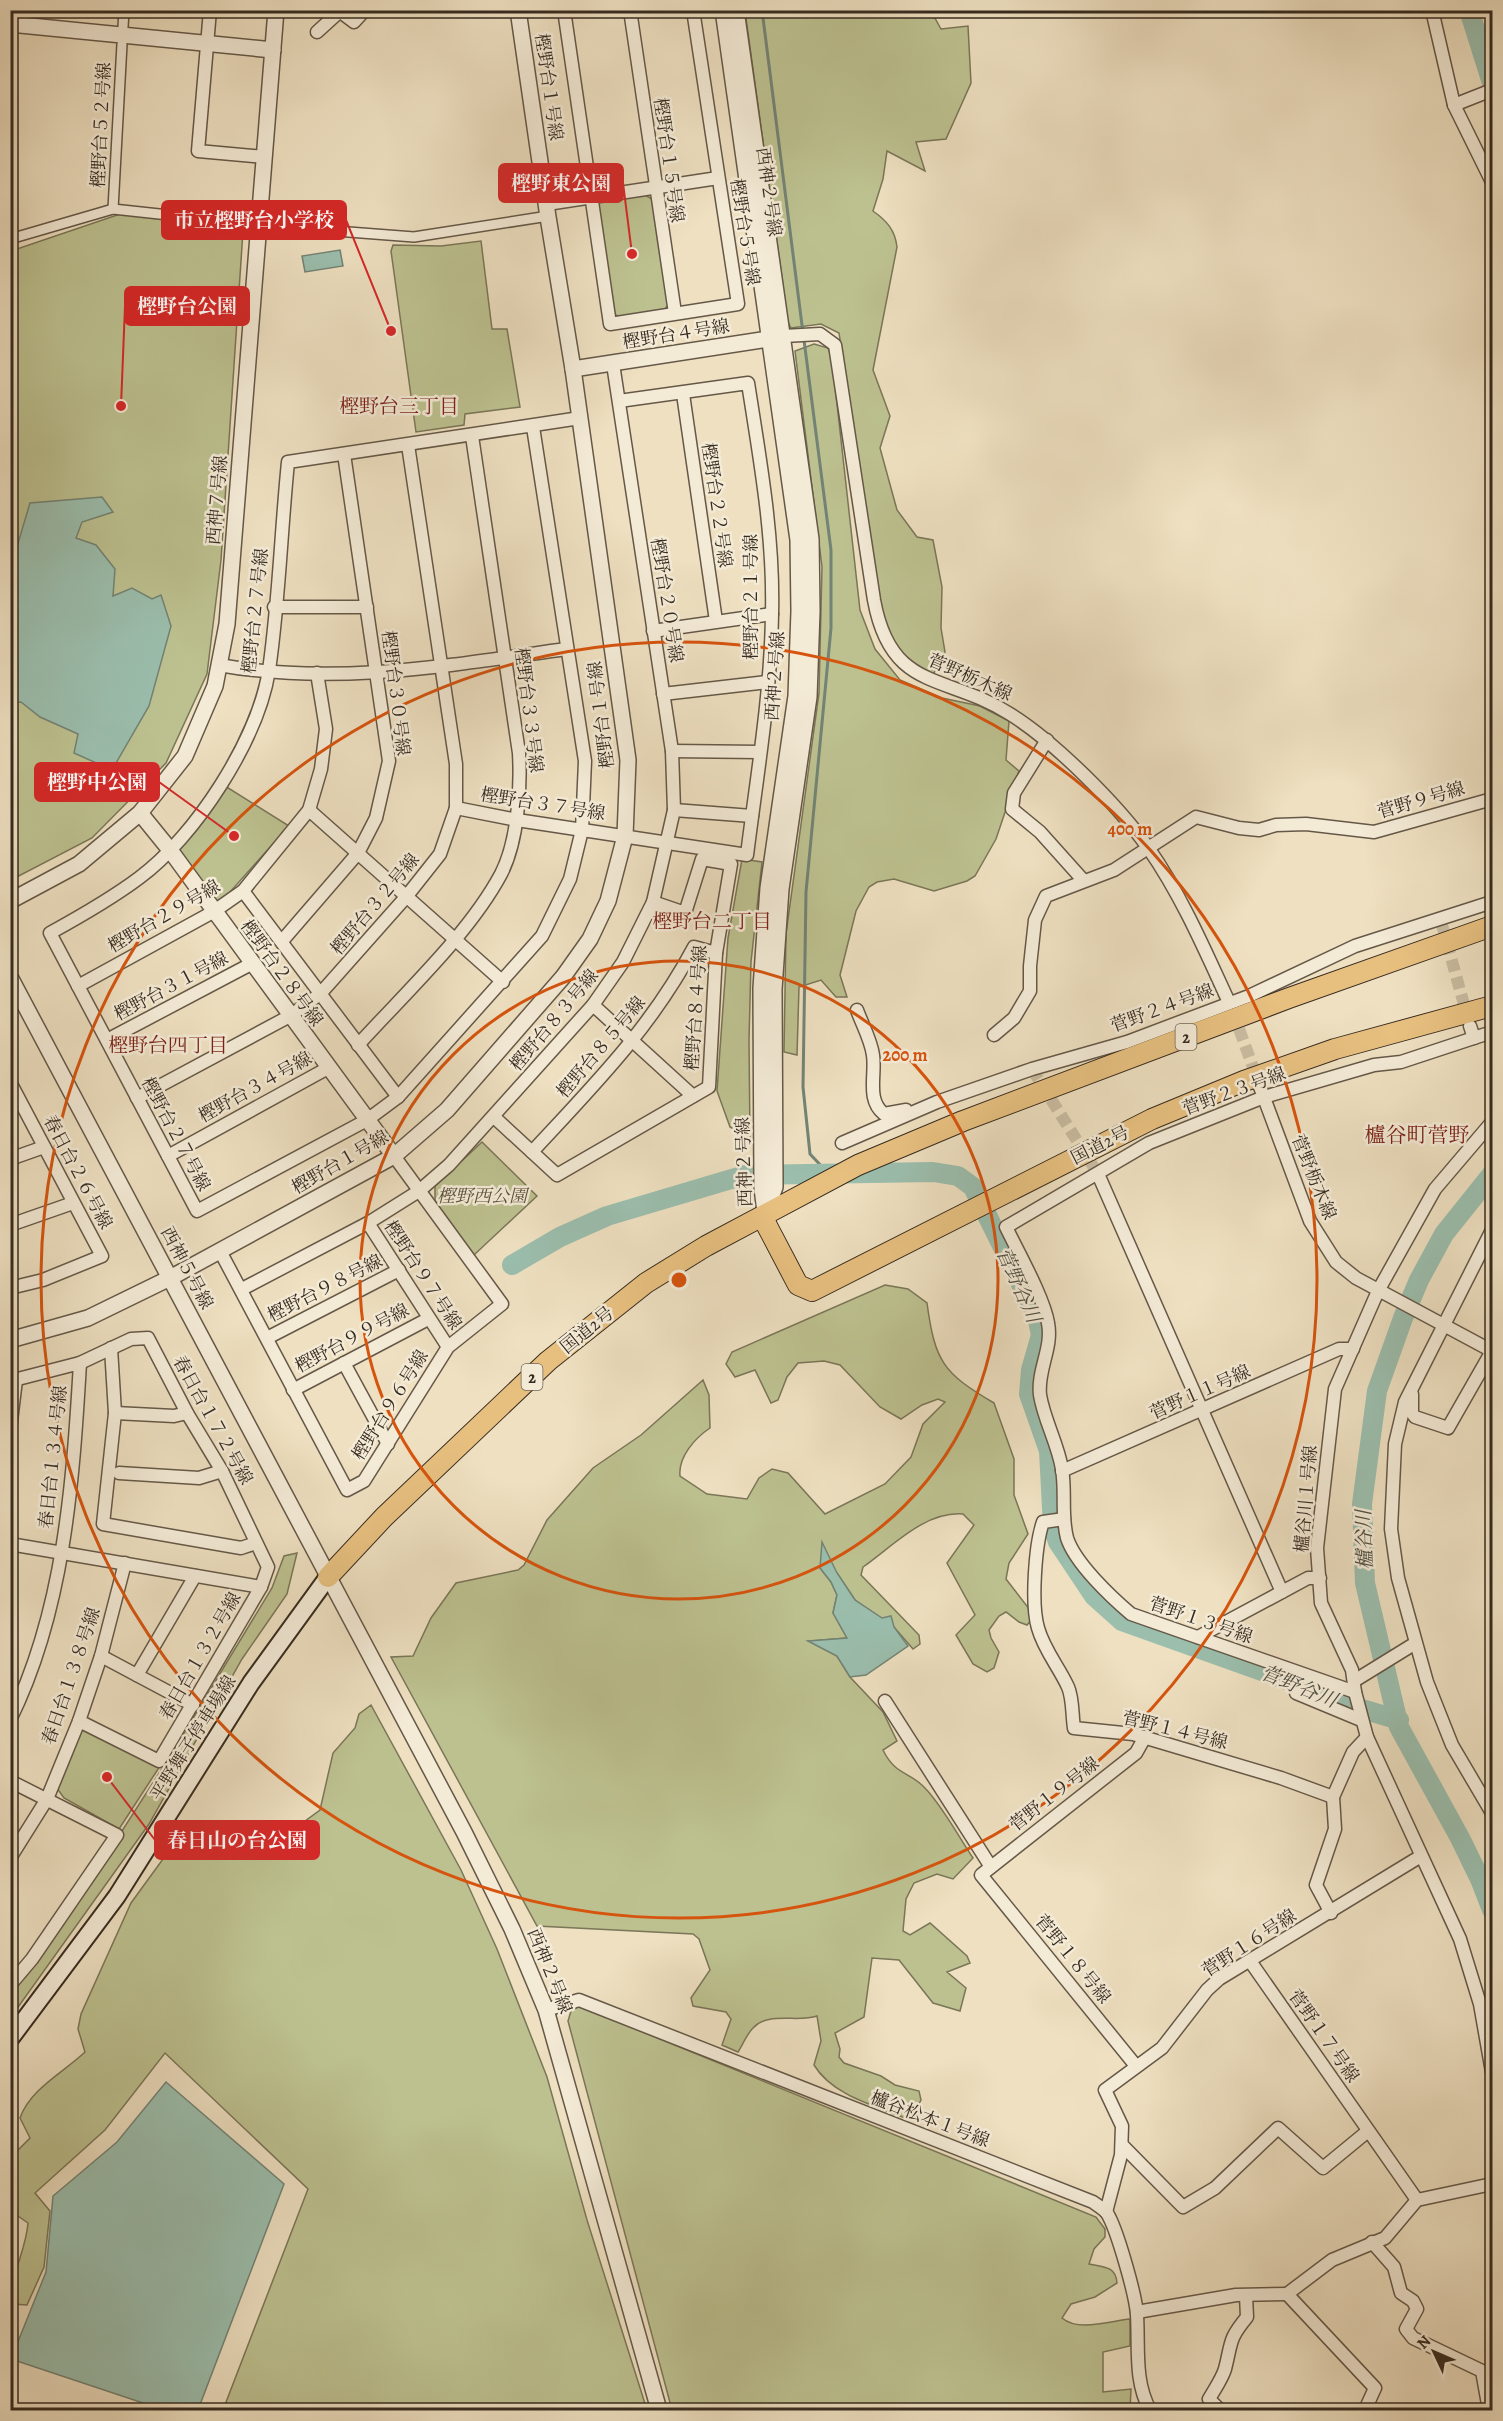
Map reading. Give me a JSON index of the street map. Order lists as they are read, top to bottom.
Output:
{
  "streets": {
    "highway": ["2", "国道2号"],
    "main road": ["平野舞子停車場線"],
    "street": [
      "樫野台１号線",
      "樫野台５２号線",
      "樫野台１５号線",
      "西神２号線",
      "樫野台５号線",
      "樫野台４号線",
      "西神７号線",
      "樫野台２２号線",
      "樫野台２１号線",
      "樫野台２０号線",
      "樫野台２７号線",
      "菅野栃木線",
      "樫野台３０号線",
      "樫野台３３号線",
      "菅野９号線",
      "樫野台３７号線",
      "樫野台３２号線",
      "樫野台２９号線",
      "樫野台２８号線",
      "樫野台３１号線",
      "樫野台８４号線",
      "菅野２４号線",
      "樫野台８３号線",
      "樫野台８５号線",
      "樫野台３４号線",
      "菅野２３号線",
      "春日台２６号線",
      "西神５号線",
      "樫野台９７号線",
      "樫野台９８号線",
      "樫野台９９号線",
      "菅野１１号線",
      "樫野台９６号線",
      "春日台１７２号線",
      "春日台１３４号線",
      "櫨谷川１号線",
      "菅野１３号線",
      "春日台１３２号線",
      "春日台１３８号線",
      "菅野１４号線",
      "菅野１９号線",
      "菅野１６号線",
      "菅野１８号線",
      "菅野１７号線",
      "櫨谷松本１号線"
    ]
  },
  "crossings": [
    ["樫野台１号線", "樫野台４号線"],
    ["樫野台１号線", "樫野台２１号線"],
    ["樫野台１号線", "樫野台２７号線"],
    ["樫野台１号線", "樫野台３７号線"],
    ["樫野台１号線", "樫野台２８号線"],
    ["樫野台１号線", "西神５号線"],
    ["樫野台１号線", "樫野台９６号線"],
    ["樫野台１５号線", "樫野台５号線"],
    ["西神２号線", "樫野台４号線"],
    ["西神２号線", "菅野栃木線"],
    ["西神２号線", "国道2号"],
    ["西神２号線", "西神５号線"],
    ["西神２号線", "平野舞子停車場線"],
    ["西神２号線", "櫨谷松本１号線"],
    ["樫野台４号線", "樫野台２０号線"],
    ["樫野台４号線", "菅野栃木線"],
    ["西神７号線", "樫野台２８号線"],
    ["樫野台２２号線", "樫野台２１号線"],
    ["樫野台２１号線", "樫野台２０号線"],
    ["樫野台２１号線", "樫野台３７号線"],
    ["樫野台２１号線", "樫野台８３号線"],
    ["樫野台２０号線", "樫野台８３号線"],
    ["樫野台２７号線", "樫野台３０号線"],
    ["樫野台２７号線", "樫野台３３号線"],
    ["樫野台２７号線", "樫野台３７号線"],
    ["樫野台２７号線", "樫野台３２号線"],
    ["樫野台２７号線", "樫野台２９号線"],
    ["樫野台２７号線", "樫野台２８号線"],
    ["樫野台２７号線", "樫野台３１号線"],
    ["樫野台２７号線", "樫野台３４号線"],
    ["菅野栃木線", "菅野９号線"],
    ["菅野栃木線", "菅野２３号線"],
    ["菅野栃木線", "櫨谷川１号線"],
    ["樫野台３３号線", "樫野台３７号線"],
    ["樫野台３７号線", "樫野台３２号線"],
    ["樫野台３２号線", "樫野台２８号線"],
    ["樫野台２９号線", "樫野台２８号線"],
    ["樫野台２８号線", "樫野台３１号線"],
    ["樫野台２８号線", "樫野台３４号線"],
    ["樫野台２８号線", "樫野台９６号線"],
    ["樫野台８４号線", "樫野台８３号線"],
    ["樫野台８４号線", "樫野台８５号線"],
    ["樫野台８３号線", "樫野台９６号線"],
    ["菅野２３号線", "菅野１３号線"],
    ["国道2号", "西神５号線"],
    ["国道2号", "平野舞子停車場線"],
    ["西神５号線", "平野舞子停車場線"],
    ["樫野台９７号線", "樫野台９８号線"],
    ["樫野台９７号線", "樫野台９９号線"],
    ["樫野台９７号線", "樫野台９６号線"],
    ["樫野台９８号線", "樫野台９６号線"],
    ["樫野台９９号線", "樫野台９６号線"],
    ["菅野１１号線", "櫨谷川１号線"],
    ["菅野１１号線", "菅野１３号線"],
    ["春日台１７２号線", "春日台１３４号線"],
    ["春日台１７２号線", "春日台１３２号線"],
    ["春日台１３４号線", "春日台１３２号線"],
    ["櫨谷川１号線", "菅野１３号線"],
    ["櫨谷川１号線", "菅野１６号線"],
    ["菅野１３号線", "菅野１４号線"],
    ["春日台１３２号線", "春日台１３８号線"],
    ["菅野１４号線", "菅野１９号線"],
    ["菅野１９号線", "菅野１８号線"],
    ["菅野１６号線", "菅野１８号線"],
    ["菅野１６号線", "菅野１７号線"]
  ],
  "districts": [
    "樫野台三丁目",
    "樫野台二丁目",
    "樫野台四丁目",
    "櫨谷町菅野"
  ],
  "water": ["菅野谷川", "櫨谷川"],
  "parks": ["樫野西公園"],
  "places": [
    "樫野東公園",
    "市立樫野台小学校",
    "樫野台公園",
    "樫野中公園",
    "春日山の台公園"
  ],
  "north": "top left",
  "rings": ["400 m", "200 m"]
}
